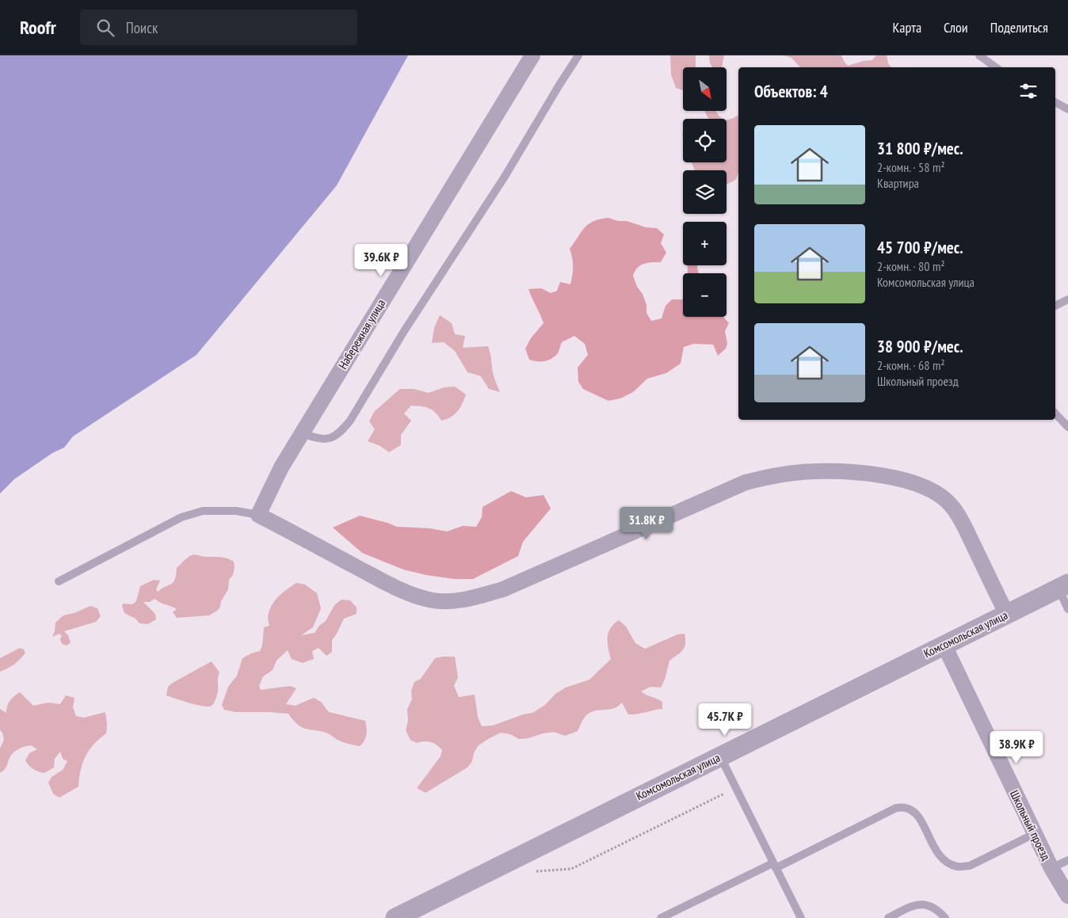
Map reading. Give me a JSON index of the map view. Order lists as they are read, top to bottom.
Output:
{
  "streets": {
    "street": ["Набережная улица", "Комсомольская улица", "Школьный проезд"]
  },
  "crossings": [
    ["Комсомольская улица", "Школьный проезд"]
  ],
  "north": "bottom right",
  "page": {
    "header": "Roofr",
    "search": "Поиск",
    "nav": ["Карта", "Слои", "Поделиться"],
    "map_buttons": ["+", "−"],
    "heading": "Объектов: 4",
    "list": [
      {
        "name": "31 800 ₽/мес.",
        "note": "2-комн. · 58 m² · Квартира"
      },
      {
        "name": "45 700 ₽/мес.",
        "note": "2-комн. · 80 m² · Комсомольская улица"
      },
      {
        "name": "38 900 ₽/мес.",
        "note": "2-комн. · 68 m² · Школьный проезд"
      }
    ],
    "price": [
      "39.6K ₽",
      "31.8K ₽",
      "45.7K ₽",
      "38.9K ₽"
    ]
  }
}
